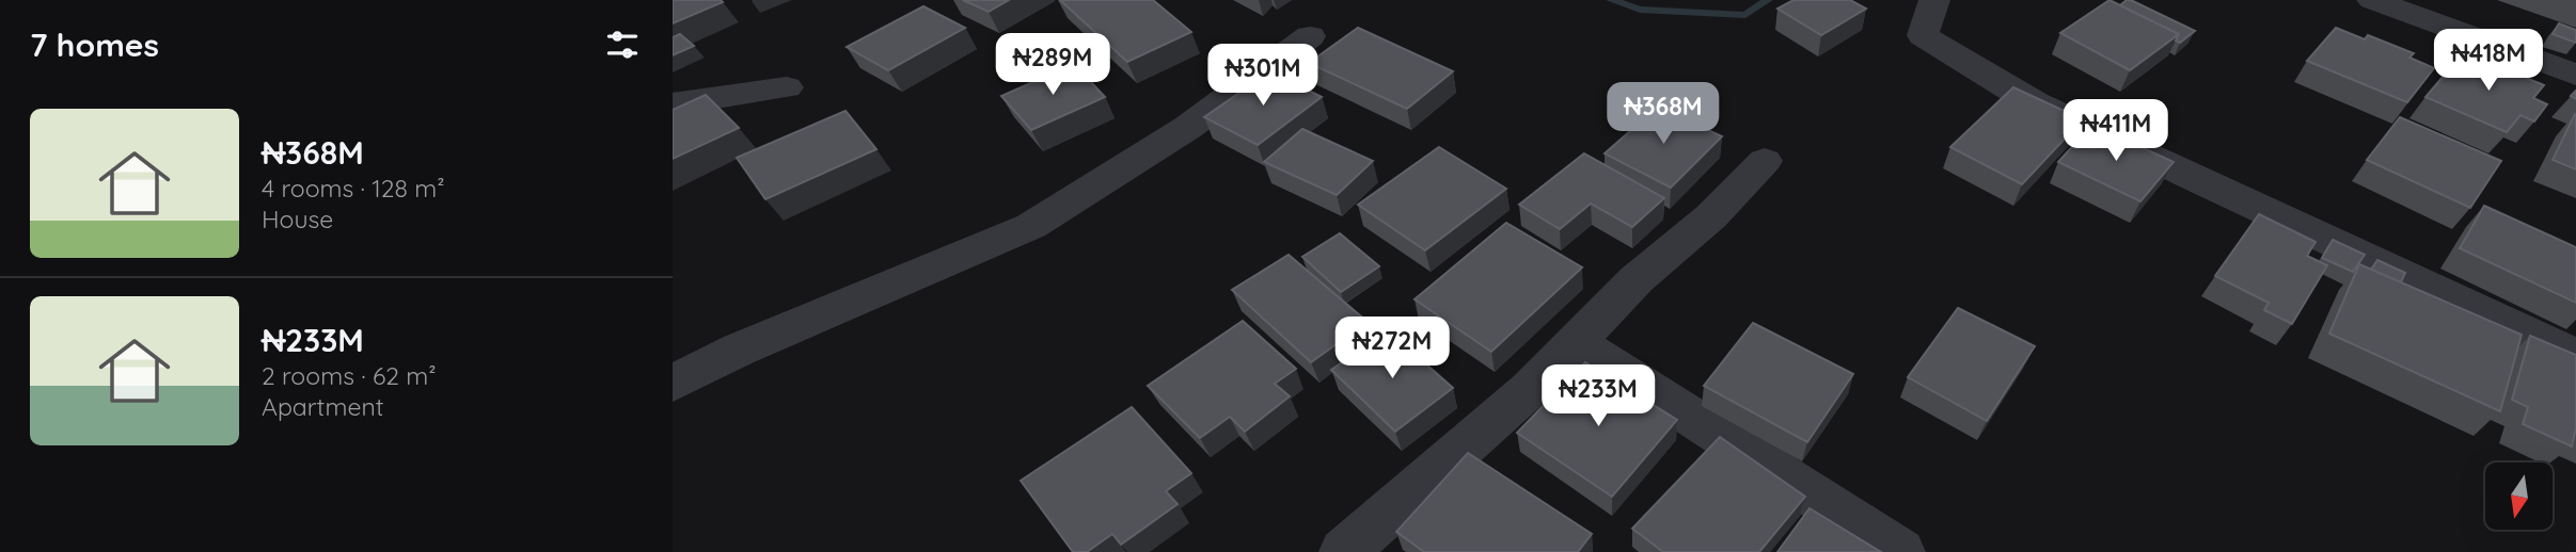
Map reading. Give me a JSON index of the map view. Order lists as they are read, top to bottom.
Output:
{
  "north": "bottom",
  "page": {
    "heading": "7 homes",
    "price": [
      "₦418M",
      "₦289M",
      "₦301M",
      "₦368M",
      "₦411M",
      "₦272M",
      "₦233M"
    ],
    "list": [
      {
        "name": "₦368M",
        "note": "4 rooms · 128 m² · House"
      },
      {
        "name": "₦233M",
        "note": "2 rooms · 62 m² · Apartment"
      }
    ]
  }
}
